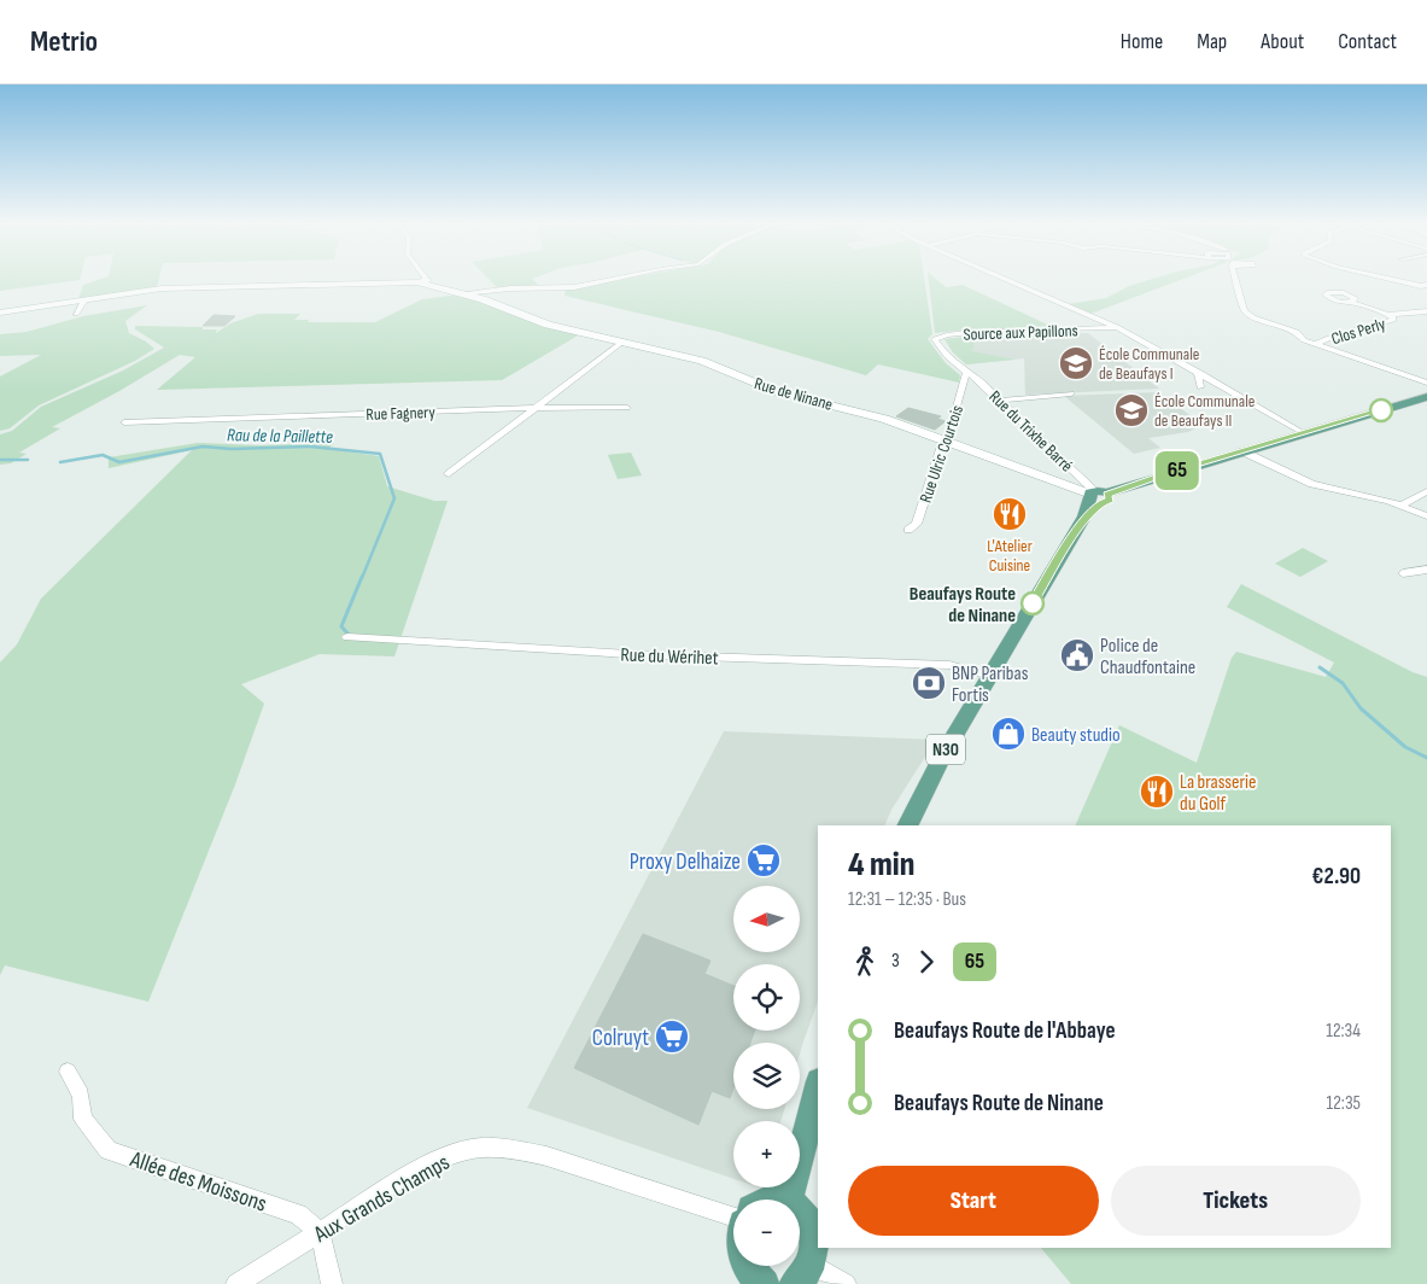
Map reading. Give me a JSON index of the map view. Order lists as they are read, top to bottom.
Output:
{
  "streets": {
    "main road": ["N30"],
    "street": [
      "Clos Perly",
      "Source aux Papillons",
      "Rue de Ninane",
      "Rue Fagnery",
      "Rue du Trixhe Barré",
      "Rue Ulric Courtois",
      "Rue du Wérihet",
      "Allée des Moissons",
      "Aux Grands Champs"
    ]
  },
  "crossings": [
    ["Source aux Papillons", "Rue du Trixhe Barré"],
    ["Source aux Papillons", "Rue Ulric Courtois"],
    ["Rue de Ninane", "Rue du Trixhe Barré"],
    ["Rue de Ninane", "Rue Ulric Courtois"],
    ["Rue de Ninane", "N30"],
    ["Rue du Trixhe Barré", "Rue Ulric Courtois"],
    ["Rue du Trixhe Barré", "N30"],
    ["Rue du Wérihet", "N30"],
    ["Allée des Moissons", "Aux Grands Champs"]
  ],
  "water": ["Rau de la Paillette"],
  "places": {
    "school or university": ["École Communale de Beaufays I", "École Communale de Beaufays II"],
    "restaurant": ["L'Atelier Cuisine", "La brasserie du Golf"],
    "other": ["Beaufays Route de Ninane"],
    "public building": ["Police de Chaudfontaine"],
    "bank": ["BNP Paribas Fortis"],
    "shop": ["Beauty studio"],
    "supermarket": ["Proxy Delhaize", "Colruyt"]
  },
  "lines": ["bus line 65"],
  "north": "left",
  "page": {
    "header": "Metrio",
    "nav": [
      "Home",
      "Map",
      "About",
      "Contact"
    ],
    "on_map": "65",
    "heading": ["4 min", "12:31 – 12:35 · Bus", "€2.90"],
    "map_buttons": ["+", "−"],
    "legs": ["3", "65"],
    "list": [
      {
        "name": "Beaufays Route de l'Abbaye",
        "value": "12:34"
      },
      {
        "name": "Beaufays Route de Ninane",
        "value": "12:35"
      }
    ],
    "buttons": ["Start", "Tickets"]
  }
}
